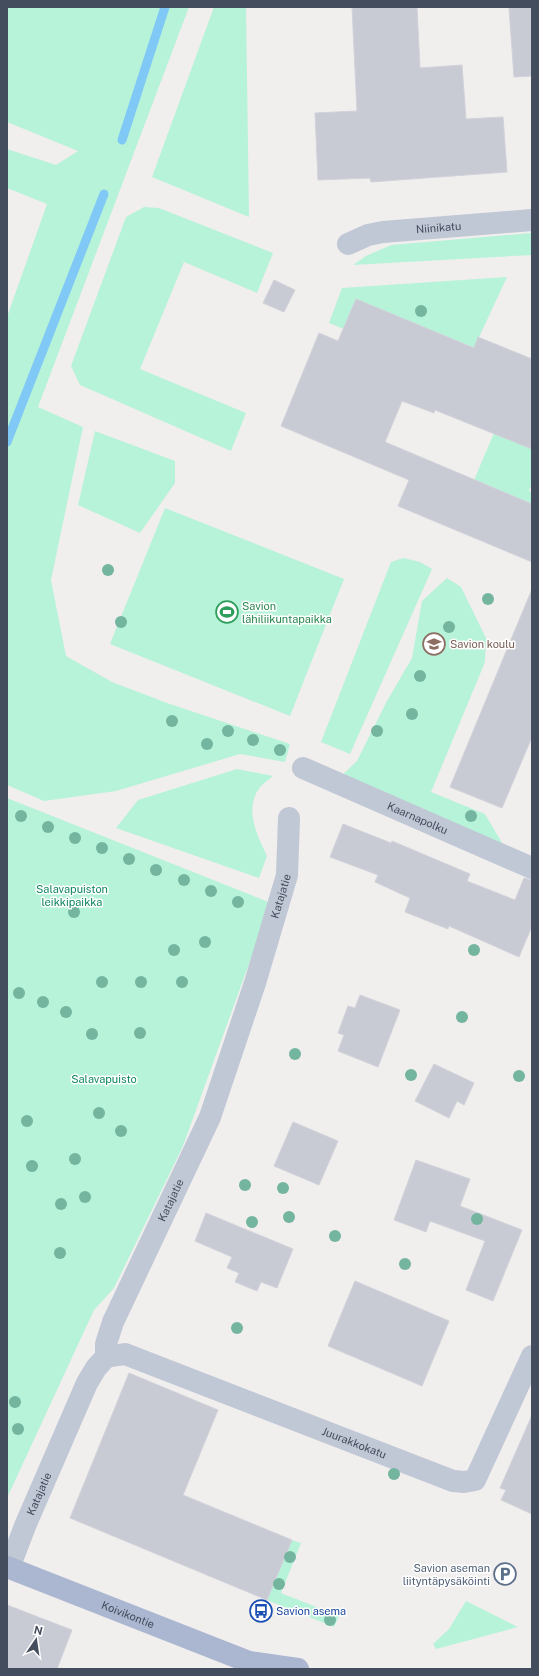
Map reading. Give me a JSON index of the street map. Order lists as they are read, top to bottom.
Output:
{
  "streets": {
    "main road": ["Koivikontie"],
    "street": [
      "Niinikatu",
      "Kaarnapolku",
      "Katajatie",
      "Juurakkokatu"
    ]
  },
  "crossings": [
    ["Katajatie", "Juurakkokatu"],
    ["Katajatie", "Koivikontie"]
  ],
  "parks": ["Salavapuiston leikkipaikka", "Salavapuisto"],
  "places": {
    "sports": ["Savion lähiliikuntapaikka"],
    "school or university": ["Savion koulu"],
    "parking": ["Savion aseman liityntäpysäköinti"],
    "bus stop": ["Savion asema"]
  },
  "north": "top"
}
